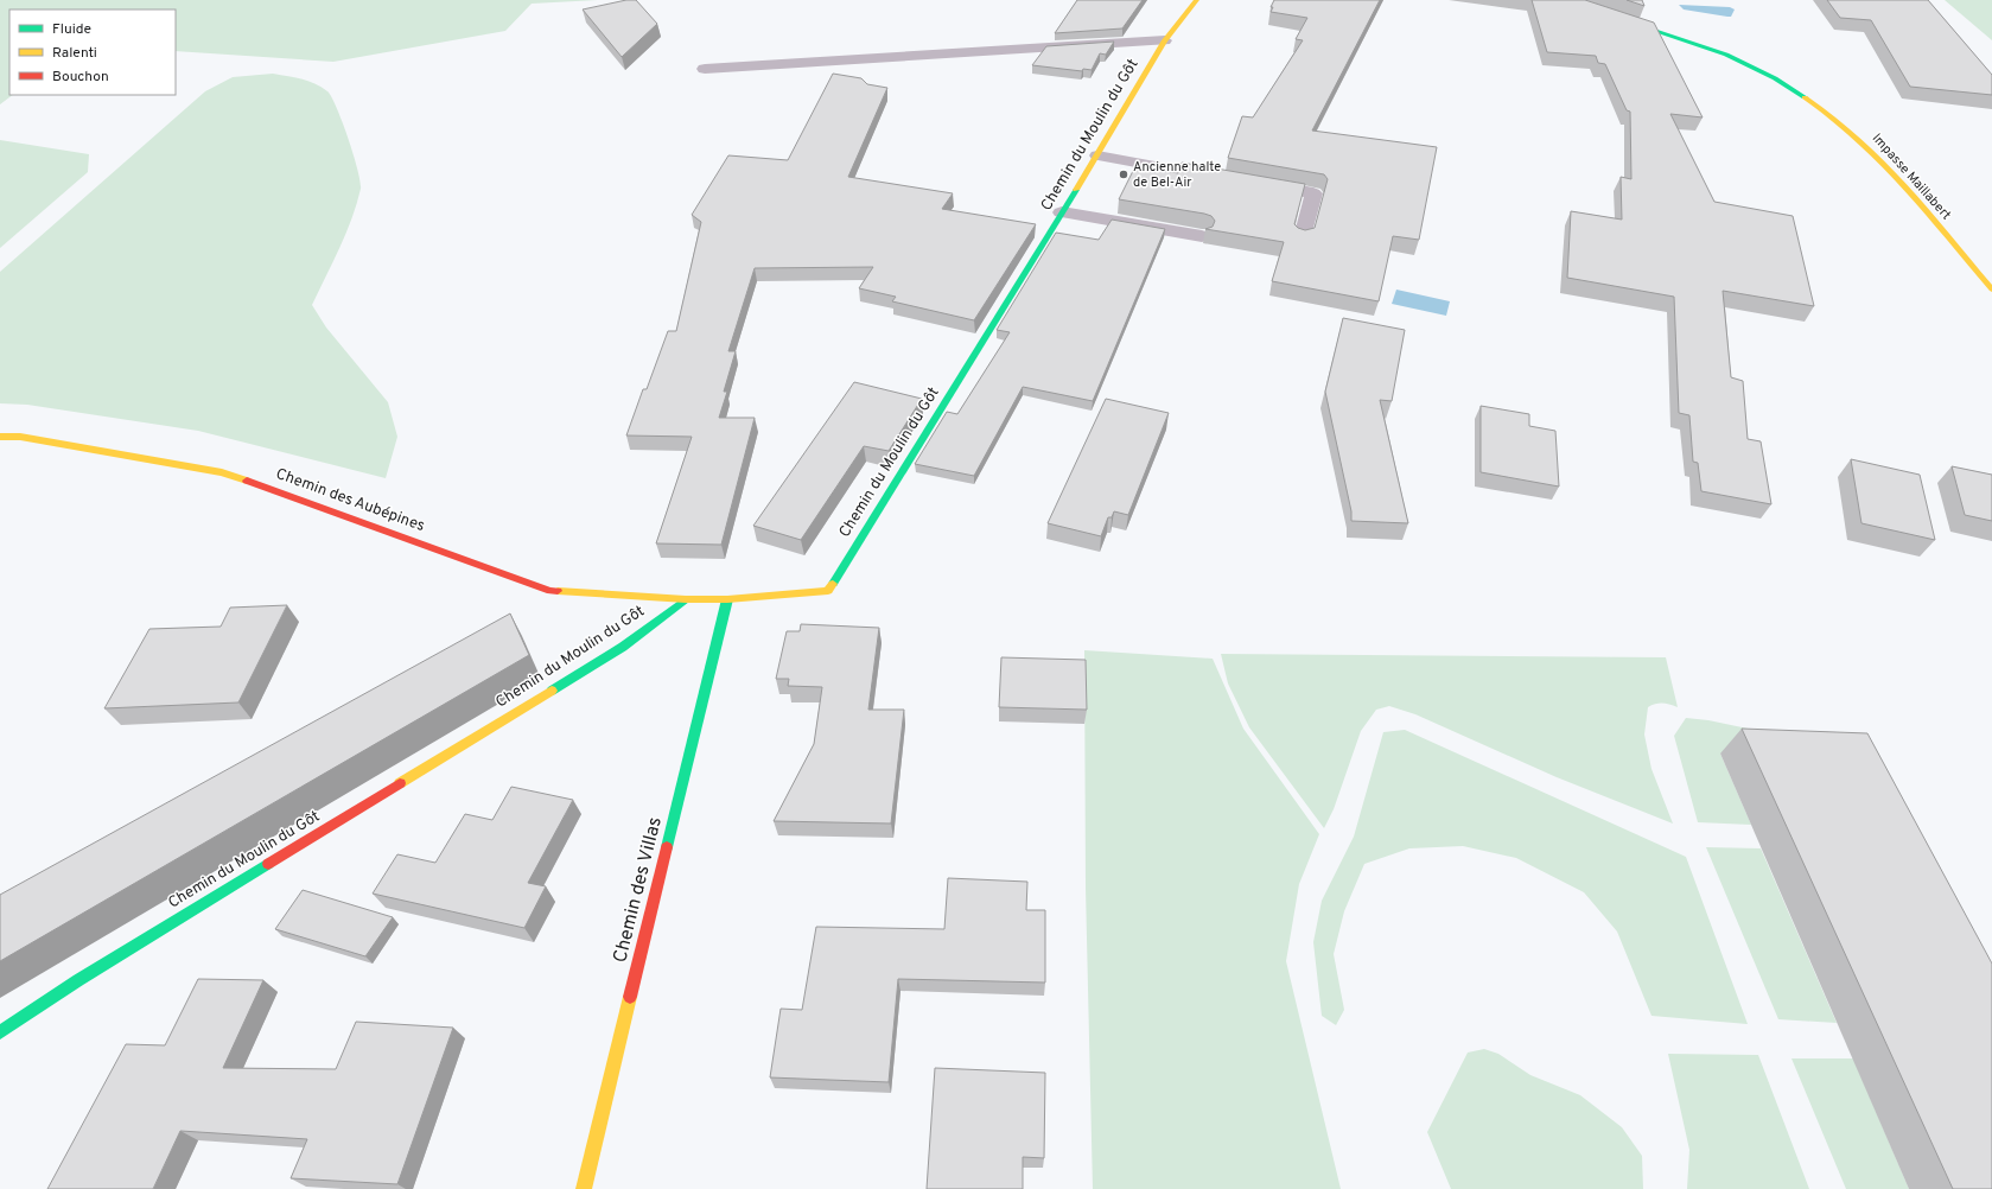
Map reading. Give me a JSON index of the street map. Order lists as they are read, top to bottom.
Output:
{
  "streets": {
    "street": [
      "Chemin du Moulin du Gôt",
      "Impasse Maillabert",
      "Chemin des Aubépines",
      "Chemin des Villas"
    ]
  },
  "crossings": [
    ["Chemin du Moulin du Gôt", "Chemin des Aubépines"],
    ["Chemin du Moulin du Gôt", "Chemin des Villas"]
  ],
  "places": ["Ancienne halte de Bel-Air"],
  "legend": ["Fluide", "Ralenti", "Bouchon"]
}
